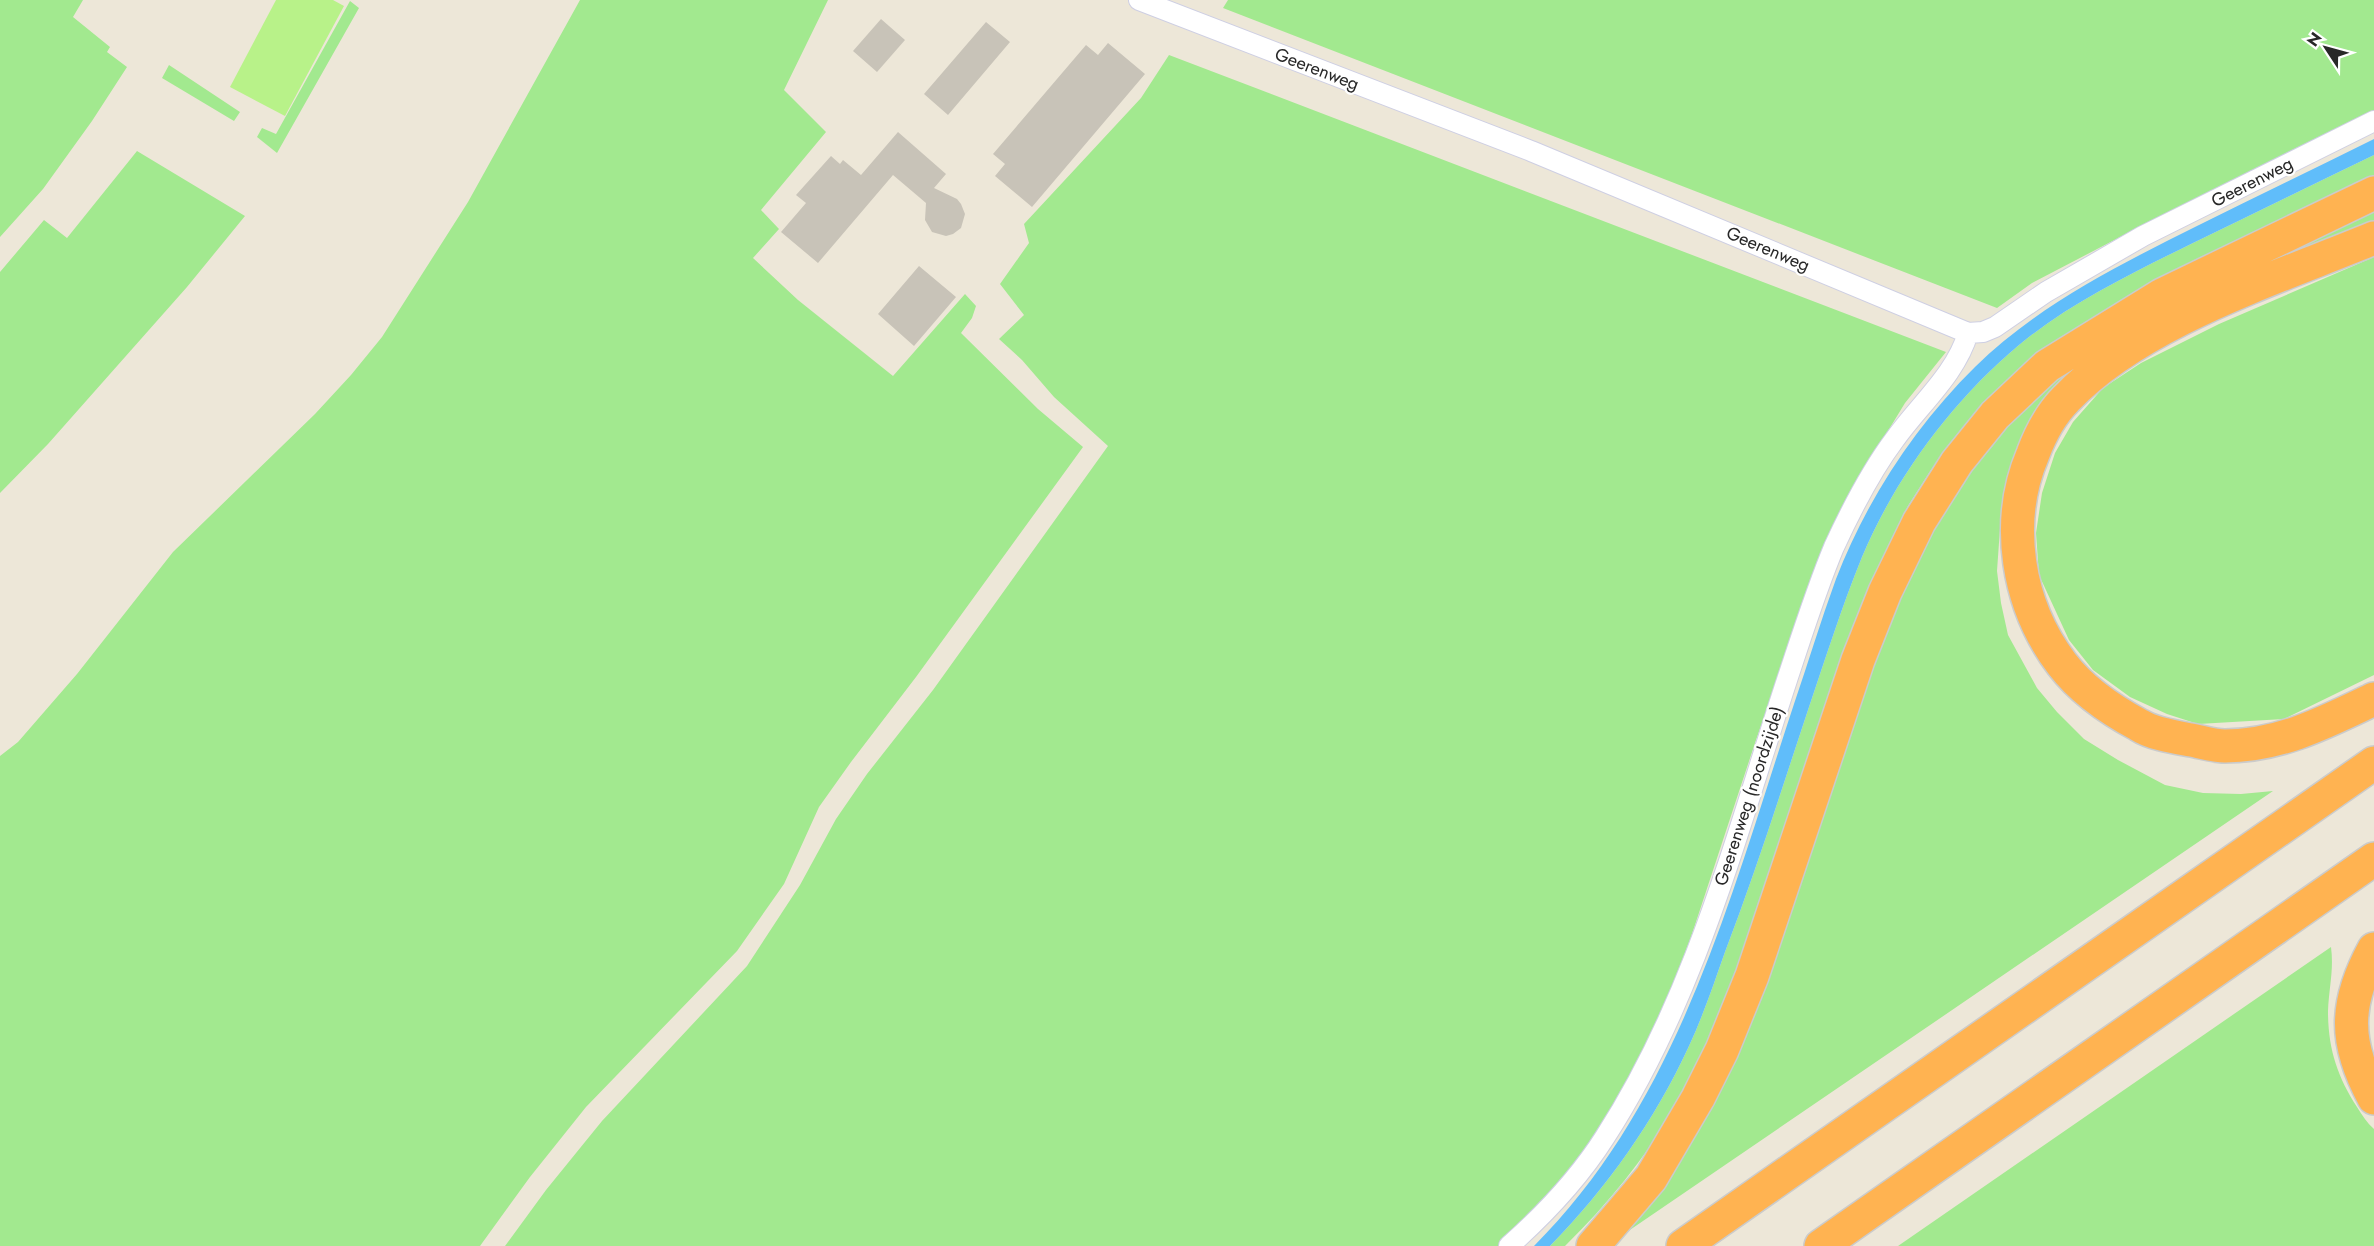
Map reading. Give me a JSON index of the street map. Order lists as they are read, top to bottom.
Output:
{
  "streets": {
    "street": ["Geerenweg", "Geerenweg (noordzijde)"]
  },
  "crossings": [
    ["Geerenweg", "Geerenweg (noordzijde)"]
  ],
  "north": "top left"
}
